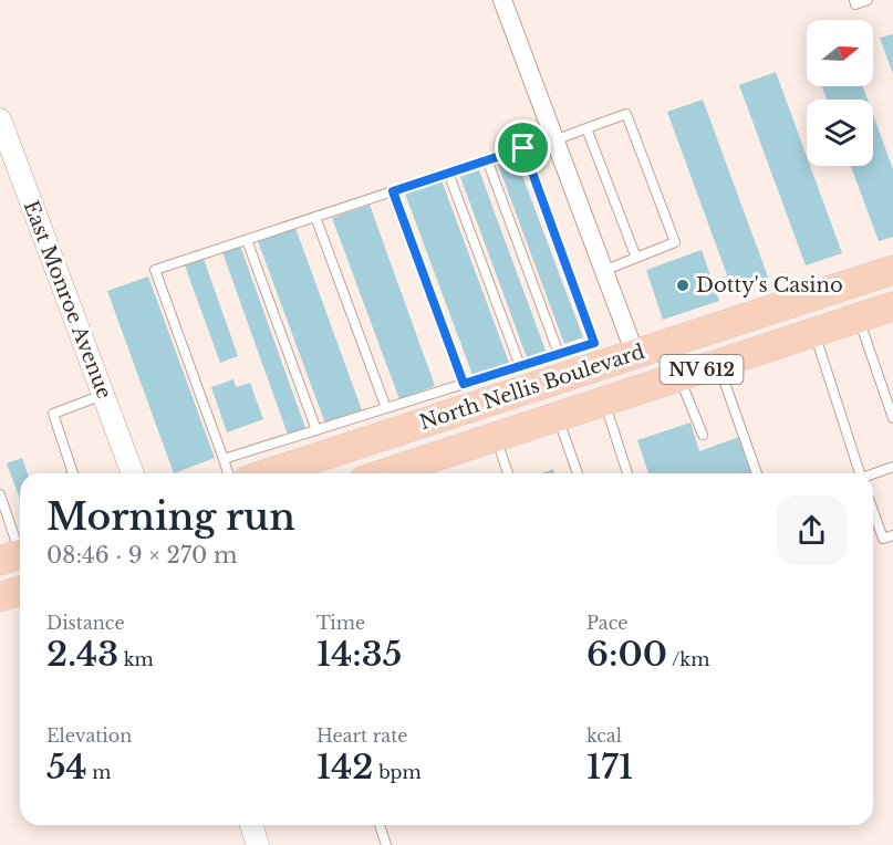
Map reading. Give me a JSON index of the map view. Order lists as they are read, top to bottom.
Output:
{
  "streets": {
    "main road": ["NV 612", "North Nellis Boulevard"],
    "street": ["East Monroe Avenue"]
  },
  "places": ["Dotty's Casino"],
  "north": "right",
  "page": {
    "heading": ["Morning run", "08:46 · 9 × 270 m"],
    "stats": [
      ["Distance", "2.43 km"],
      ["Time", "14:35"],
      ["Pace", "6:00 /km"],
      ["Elevation", "54 m"],
      ["Heart rate", "142 bpm"],
      ["kcal", "171"]
    ]
  }
}
